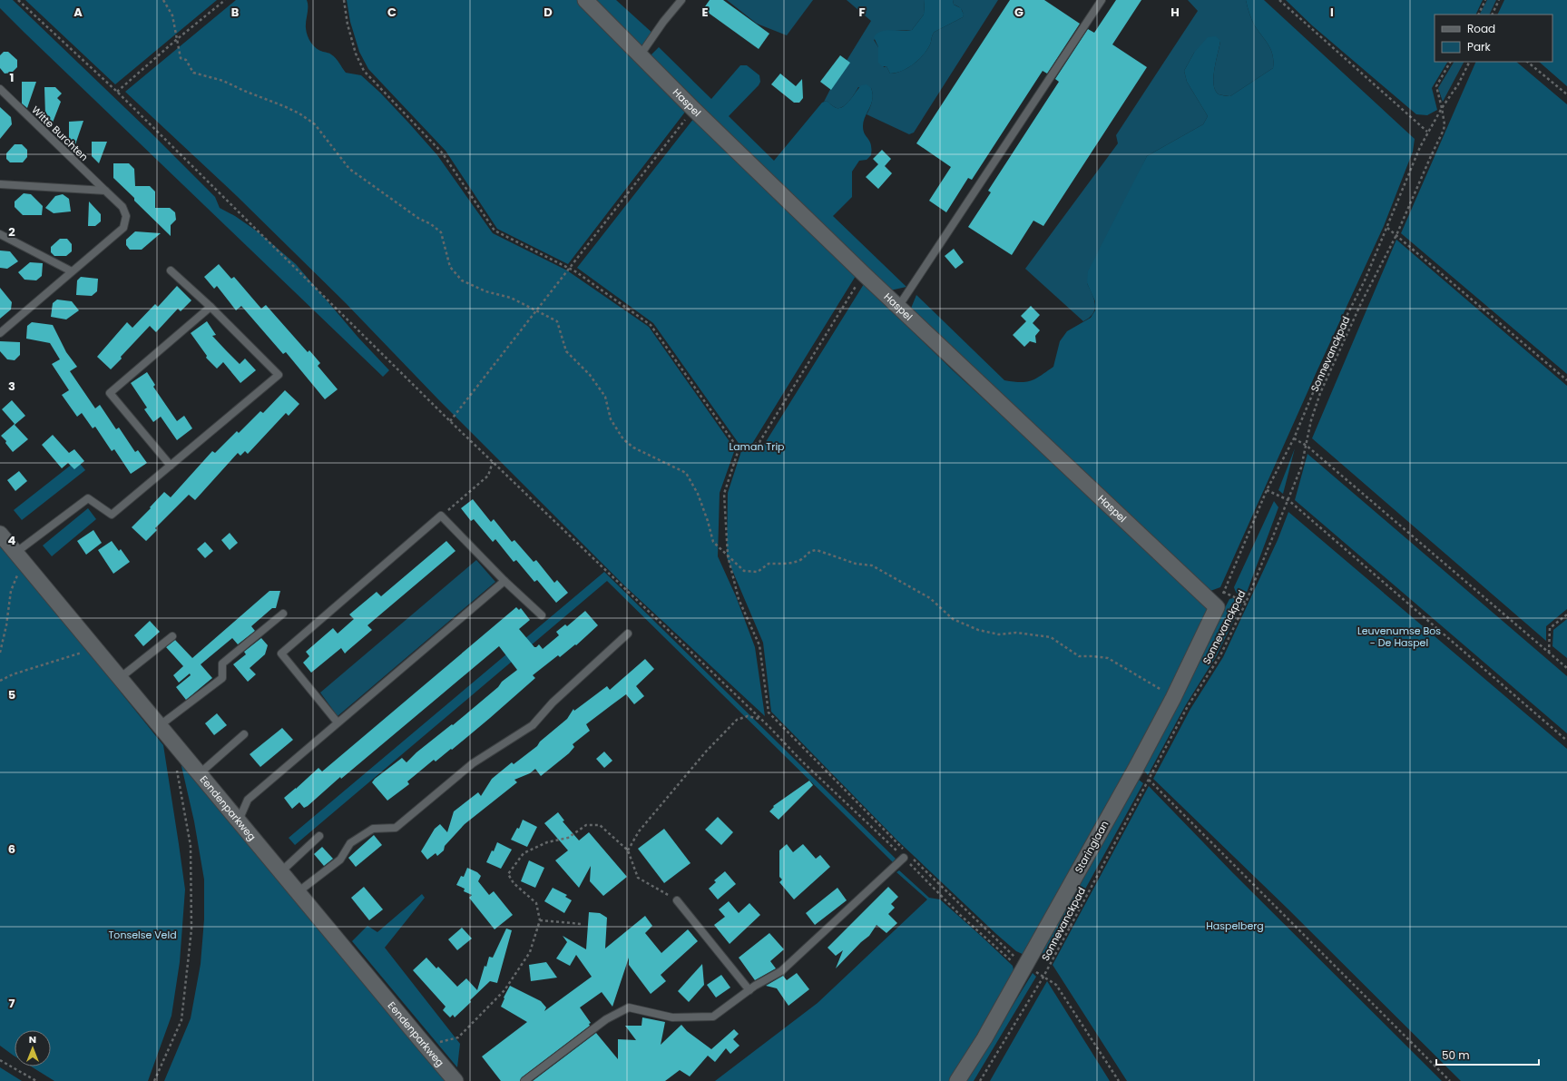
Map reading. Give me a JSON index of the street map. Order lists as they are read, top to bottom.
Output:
{
  "streets": {
    "street": ["Haspel", "Eendenparkweg", "Staringlaan"],
    "lane": ["Witte Burchten"],
    "path": ["Sonnevanckpad"]
  },
  "crossings": [
    ["Haspel", "Staringlaan"]
  ],
  "parks": [
    "Laman Trip",
    "Leuvenumse Bos - De Haspel",
    "Haspelberg",
    "Tonselse Veld"
  ],
  "legend": ["Road", "Park"],
  "scale_bar": "50 m",
  "north": "top",
  "grid": {
    "columns": [
      "A",
      "B",
      "C",
      "D",
      "E",
      "F",
      "G",
      "H",
      "I"
    ],
    "rows": [
      "1",
      "2",
      "3",
      "4",
      "5",
      "6",
      "7"
    ]
  }
}
